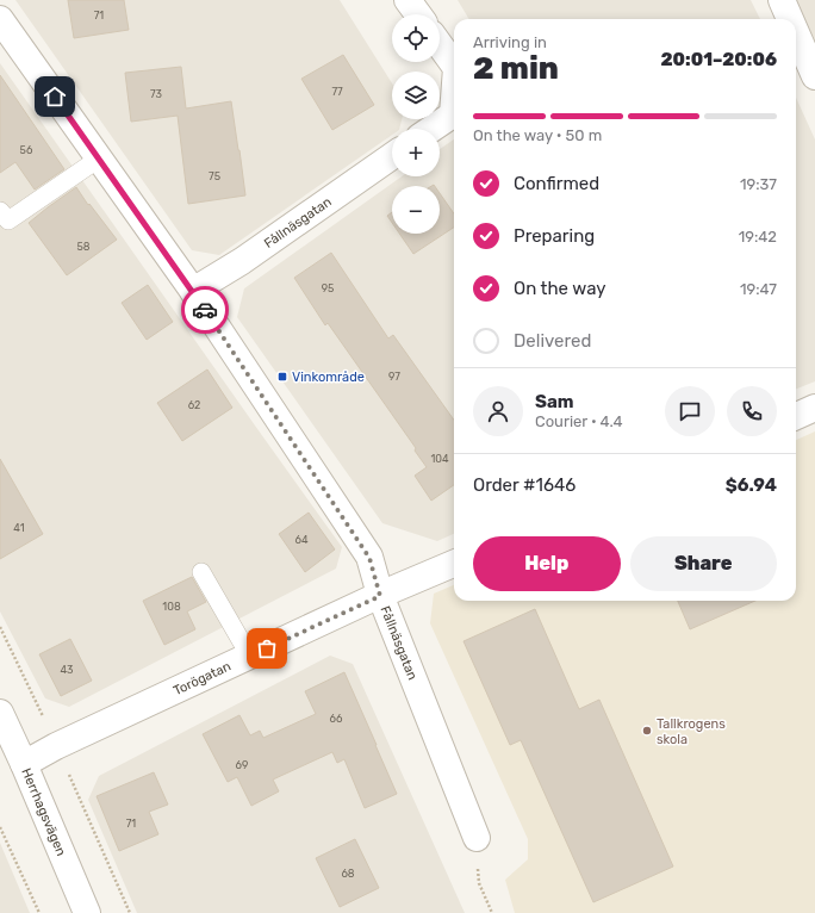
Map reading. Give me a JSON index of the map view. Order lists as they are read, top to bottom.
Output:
{
  "streets": {
    "street": ["Fållnäsgatan", "Torögatan", "Herrhagsvägen"]
  },
  "crossings": [
    ["Fållnäsgatan", "Torögatan"],
    ["Torögatan", "Herrhagsvägen"]
  ],
  "places": {
    "transit": ["Vinkområde"],
    "other": ["Tallkrogens skola"]
  },
  "house_numbers": [
    "71",
    "77",
    "73",
    "56",
    "75",
    "58",
    "95",
    "97",
    "62",
    "104",
    "41",
    "64",
    "108",
    "43",
    "66",
    "69",
    "71",
    "68"
  ],
  "page": {
    "map_buttons": ["+", "−"],
    "heading": ["2 min", "Arriving in", "20:01–20:06"],
    "panel": [
      "Sam",
      "Courier · 4.4",
      "Order #1646",
      "$6.94"
    ],
    "bar": "On the way · 50 m",
    "list": [
      ["Confirmed", "19:37"],
      ["Preparing", "19:42"],
      ["On the way", "19:47"],
      "Delivered"
    ],
    "buttons": ["Help", "Share"]
  }
}
